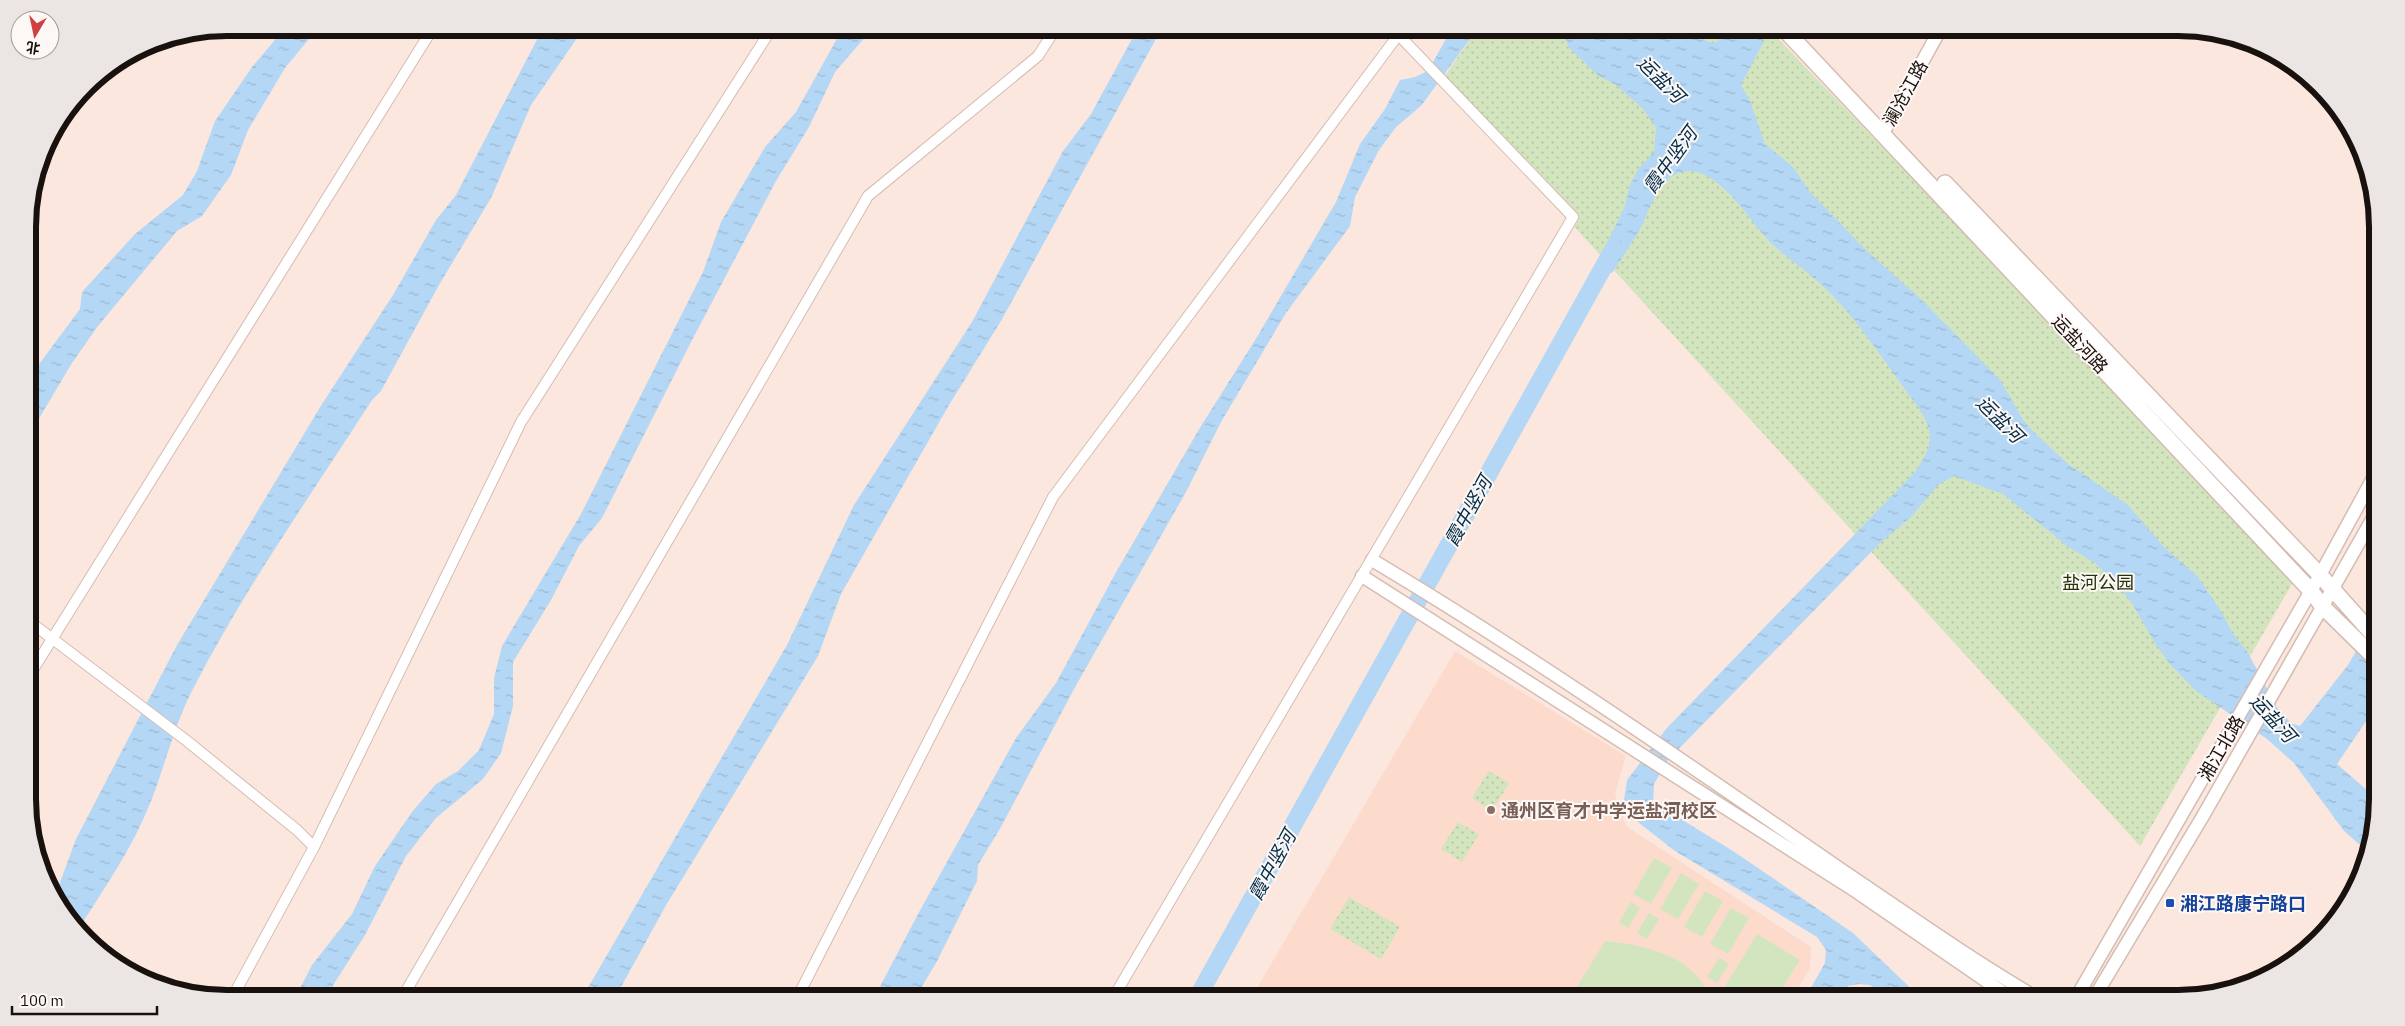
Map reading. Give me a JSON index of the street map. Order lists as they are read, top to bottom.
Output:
{
  "streets": {
    "main road": ["运盐河路"],
    "street": ["澜沧江路", "湘江北路"]
  },
  "crossings": [
    ["澜沧江路", "运盐河路"],
    ["运盐河路", "湘江北路"]
  ],
  "water": ["运盐河", "霞中竖河"],
  "parks": ["盐河公园"],
  "places": {
    "other": ["通州区育才中学运盐河校区"],
    "transit": ["湘江路康宁路口"]
  },
  "scale_bar": "100 m",
  "north": "bottom"
}
